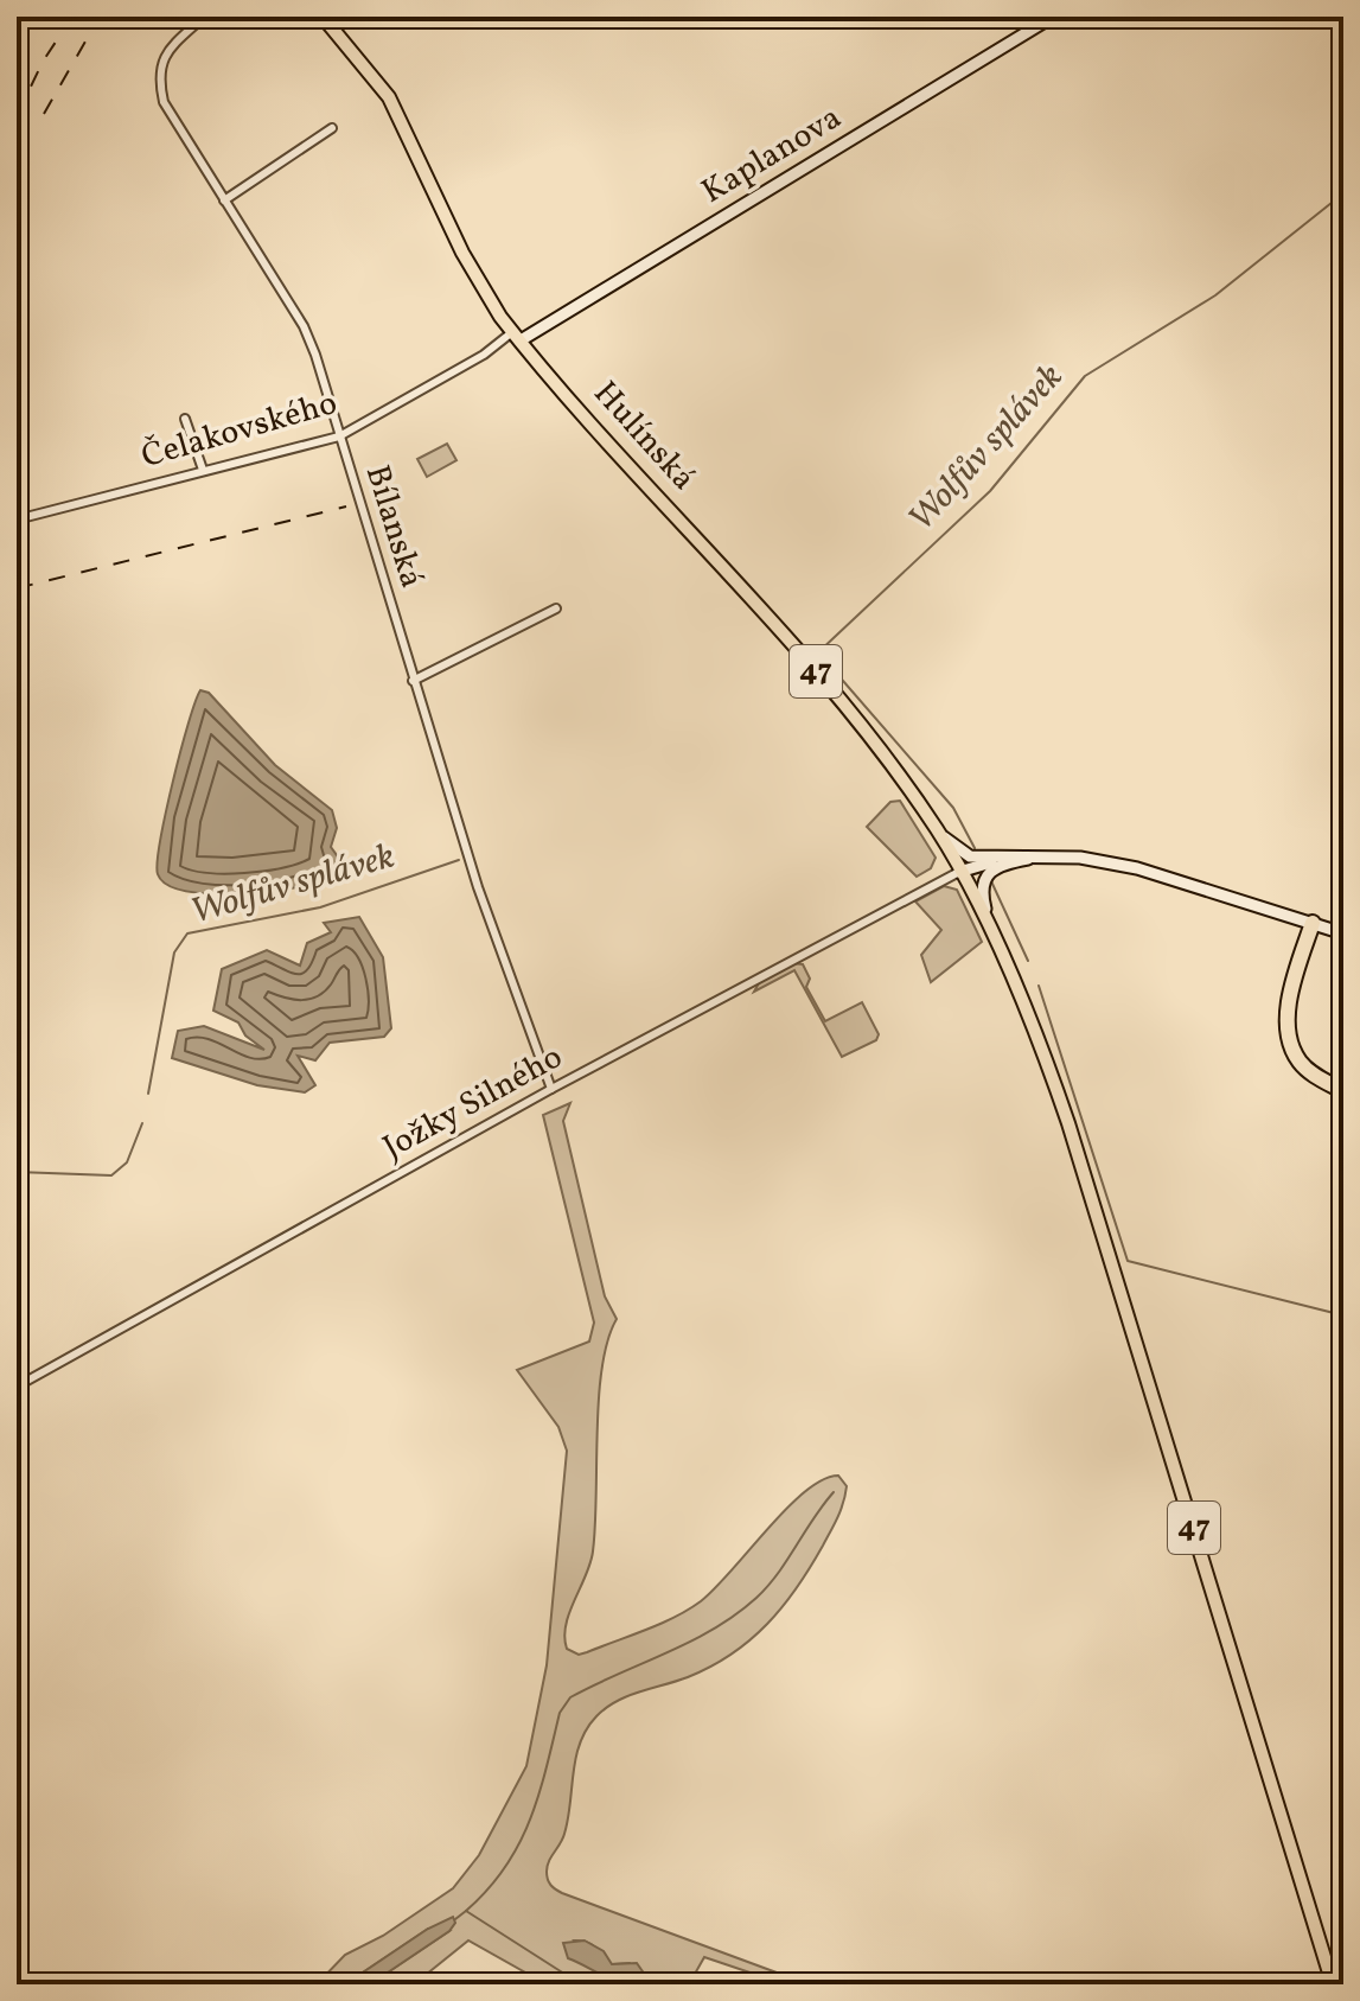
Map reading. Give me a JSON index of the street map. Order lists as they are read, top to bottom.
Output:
{
  "streets": {
    "main road": ["Hulínská", "47"],
    "street": [
      "Kaplanova",
      "Čelakovského",
      "Bílanská",
      "Jožky Silného"
    ]
  },
  "crossings": [
    ["Kaplanova", "Čelakovského"],
    ["Kaplanova", "Hulínská"],
    ["Čelakovského", "Hulínská"],
    ["Čelakovského", "Bílanská"],
    ["Hulínská", "47"],
    ["Hulínská", "Jožky Silného"],
    ["Bílanská", "Jožky Silného"],
    ["47", "Jožky Silného"]
  ],
  "water": ["Wolfův splávek"]
}
